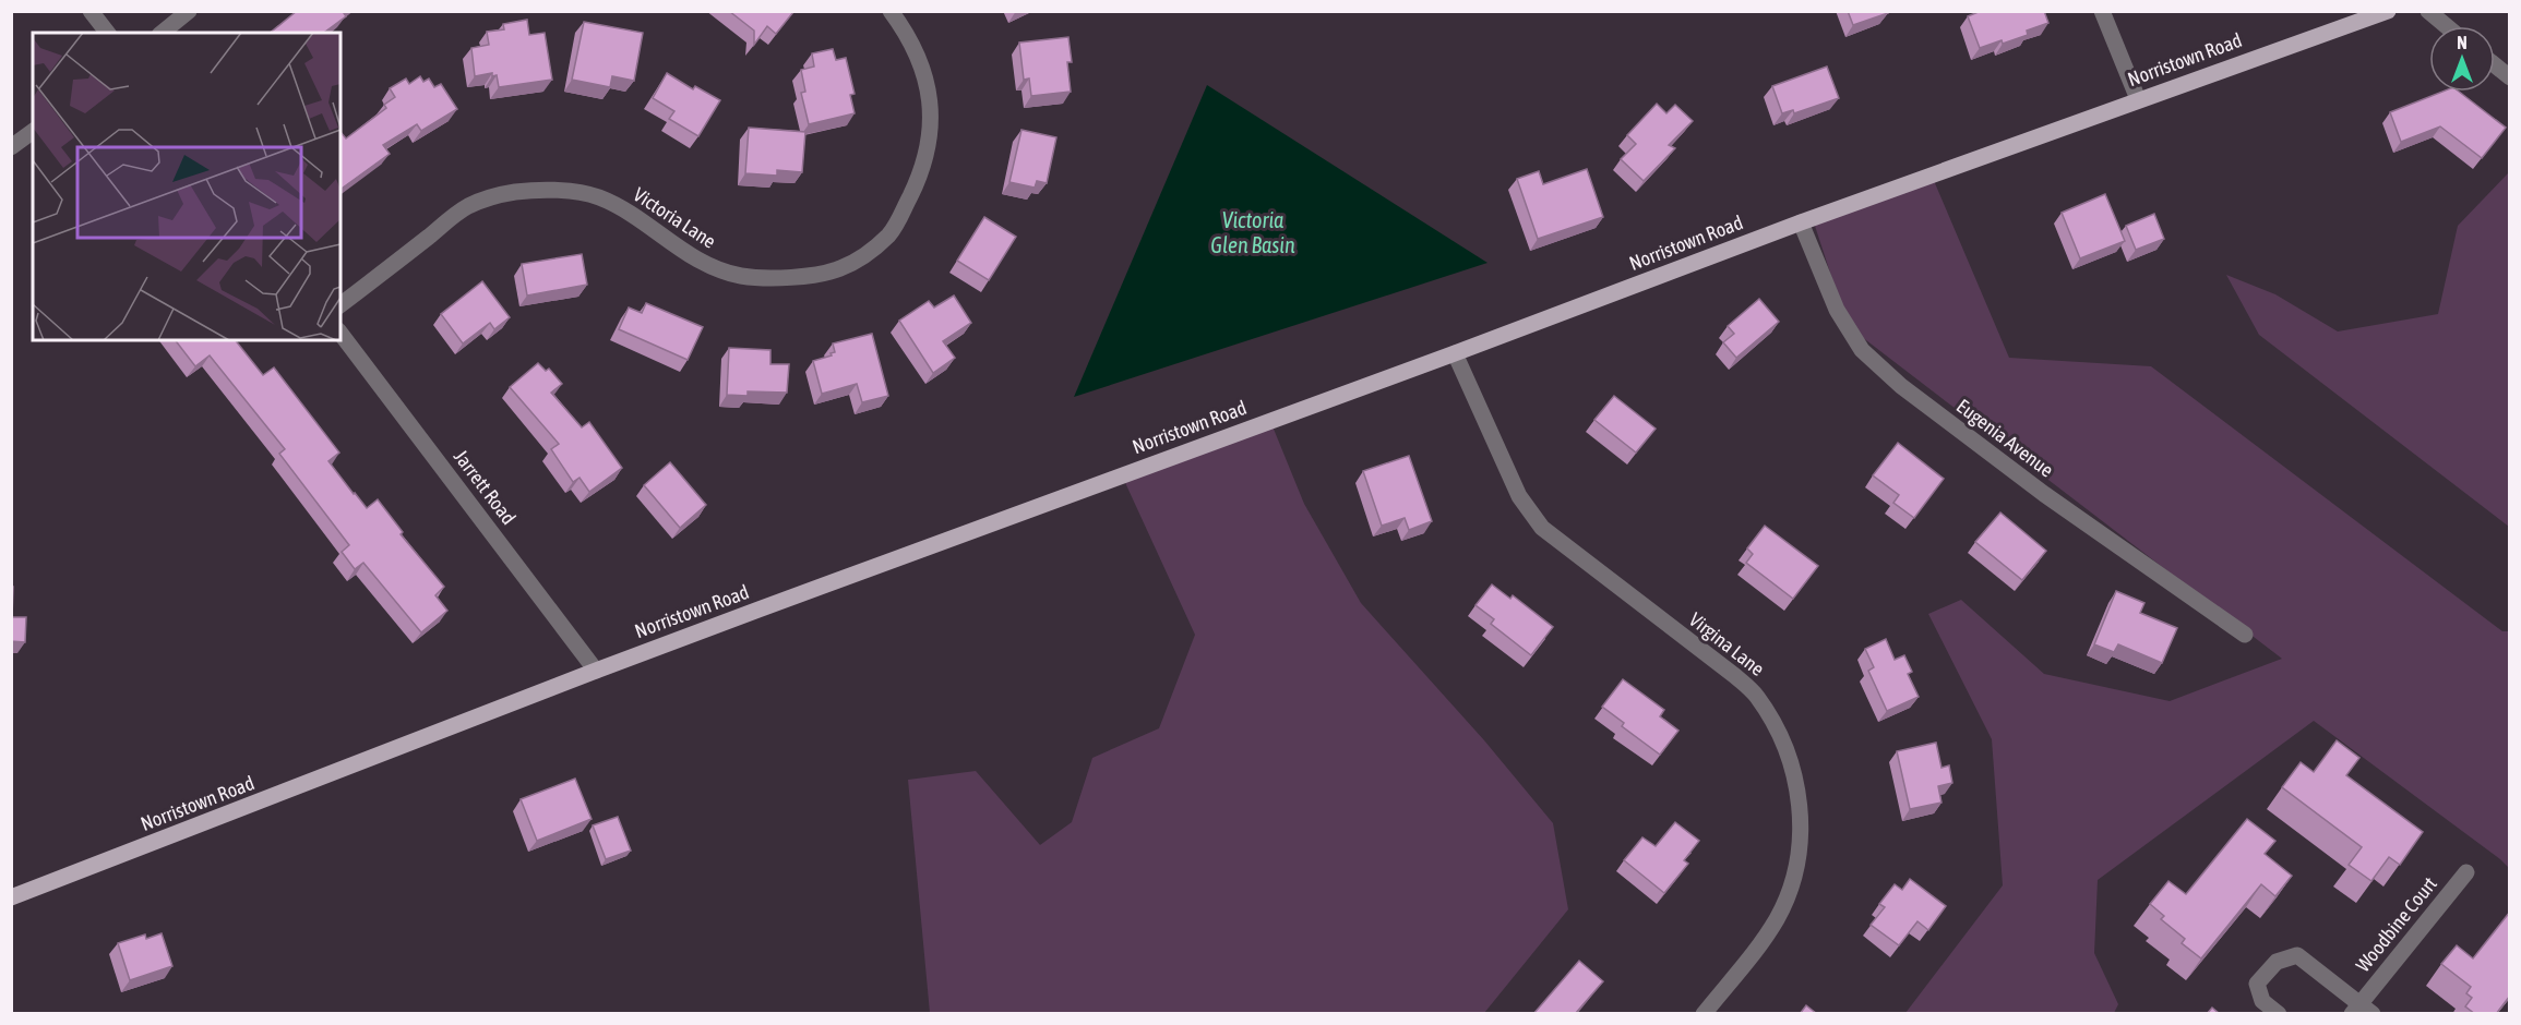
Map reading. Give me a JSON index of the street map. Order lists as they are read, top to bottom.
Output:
{
  "streets": {
    "main road": ["Norristown Road"],
    "street": [
      "Victoria Lane",
      "Eugenia Avenue",
      "Jarrett Road",
      "Virgina Lane",
      "Woodbine Court"
    ]
  },
  "crossings": [
    ["Norristown Road", "Eugenia Avenue"],
    ["Norristown Road", "Jarrett Road"],
    ["Norristown Road", "Virgina Lane"]
  ],
  "water": ["Victoria Glen Basin"],
  "north": "top"
}
